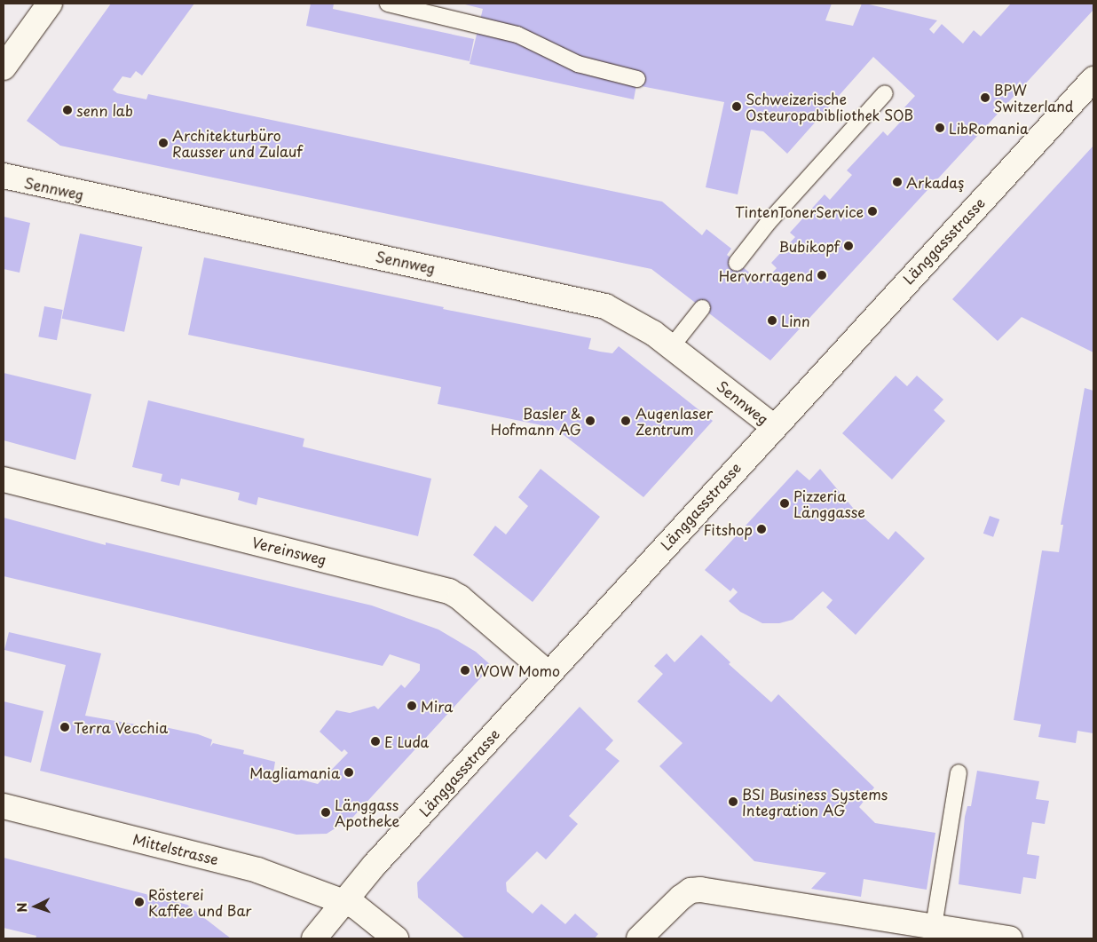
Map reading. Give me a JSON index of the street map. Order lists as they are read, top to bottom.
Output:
{
  "streets": {
    "street": [
      "Sennweg",
      "Länggassstrasse",
      "Vereinsweg",
      "Mittelstrasse"
    ]
  },
  "crossings": [
    ["Sennweg", "Länggassstrasse"],
    ["Länggassstrasse", "Vereinsweg"],
    ["Länggassstrasse", "Mittelstrasse"]
  ],
  "places": [
    "BPW Switzerland",
    "Schweizerische Osteuropabibliothek SOB",
    "senn lab",
    "LibRomania",
    "Architekturbüro Rausser und Zulauf",
    "Arkadaş",
    "TintenTonerService",
    "Bubikopf",
    "Hervorragend",
    "Linn",
    "Basler & Hofmann AG",
    "Augenlaser Zentrum",
    "Pizzeria Länggasse",
    "Fitshop",
    "WOW Momo",
    "Mira",
    "Terra Vecchia",
    "E Luda",
    "Magliamania",
    "BSI Business Systems Integration AG",
    "Länggass Apotheke",
    "Rösterei Kaffee und Bar"
  ],
  "north": "left"
}
